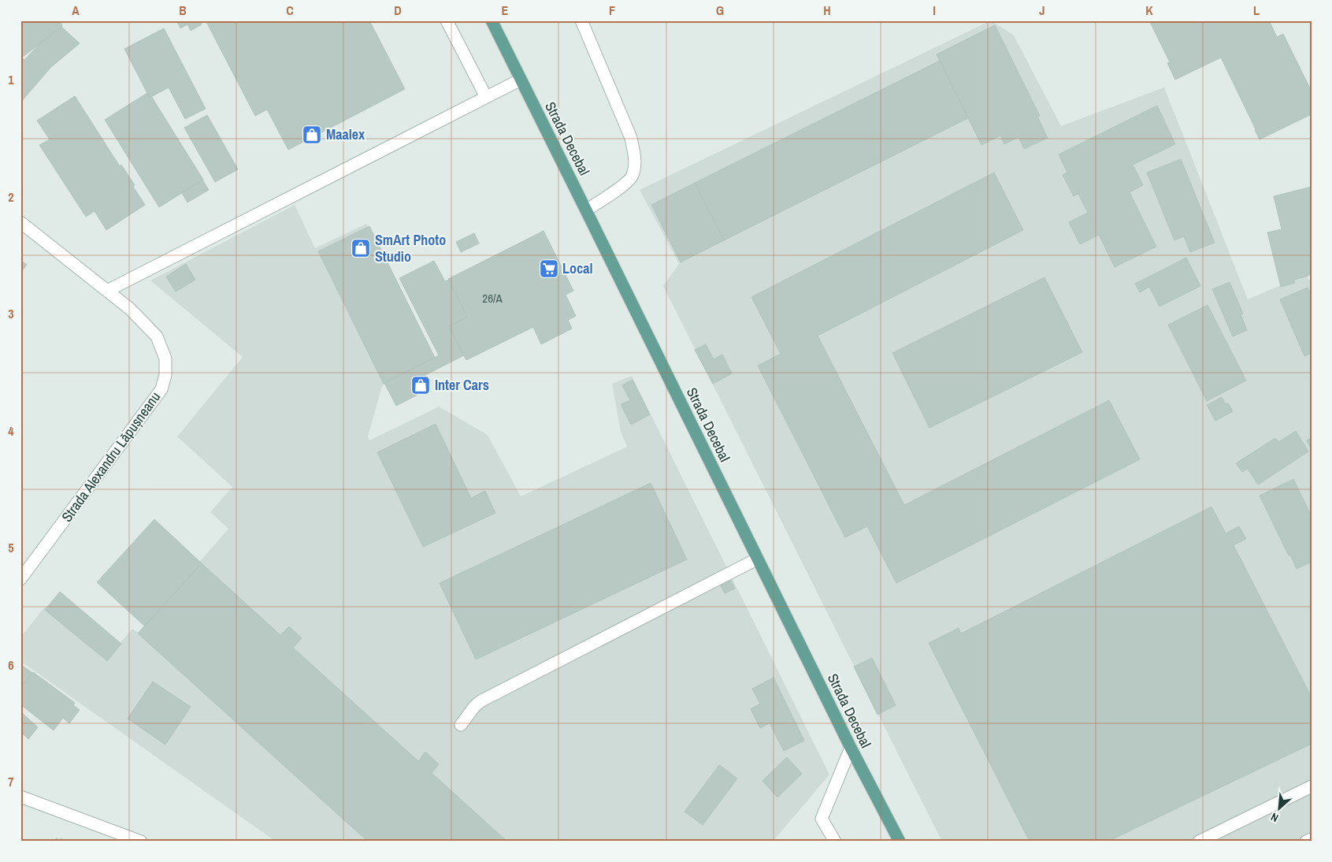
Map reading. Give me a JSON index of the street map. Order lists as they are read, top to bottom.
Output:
{
  "streets": {
    "main road": ["Strada Decebal"],
    "street": ["Strada Alexandru Lăpușneanu"]
  },
  "places": {
    "shop": ["Maalex", "SmArt Photo Studio", "Inter Cars"],
    "supermarket": ["Local"]
  },
  "house_numbers": ["26/A"],
  "north": "bottom left",
  "grid": {
    "columns": [
      "A",
      "B",
      "C",
      "D",
      "E",
      "F",
      "G",
      "H",
      "I",
      "J",
      "K",
      "L"
    ],
    "rows": [
      "1",
      "2",
      "3",
      "4",
      "5",
      "6",
      "7"
    ]
  }
}
